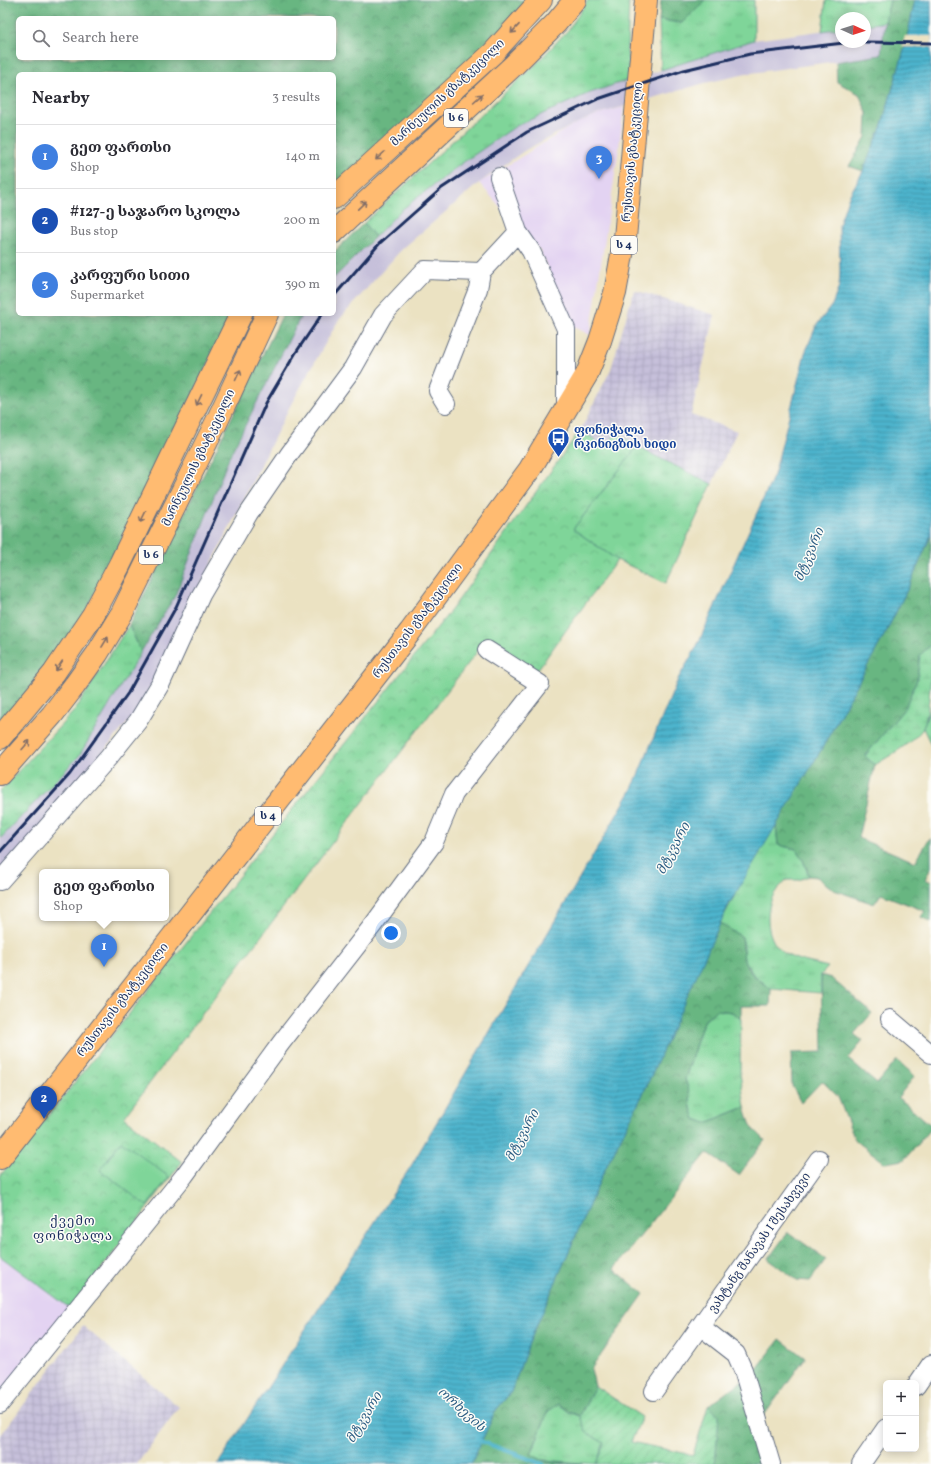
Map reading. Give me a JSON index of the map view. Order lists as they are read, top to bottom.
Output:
{
  "streets": {
    "highway": [
      "მარნეულის გზატკეცილი",
      "ს 6",
      "რუსთავის გზატკეცილი",
      "ს 4"
    ],
    "street": ["ვახტანგ შანავას I შესახვევი"]
  },
  "districts": ["ქვემო ფონიჭალა"],
  "water": ["მტკვარი", "ორხევის"],
  "places": {
    "bus stop": ["ფონიჭალა რკინიგზის ხიდი"]
  },
  "north": "right",
  "page": {
    "search": "Search here",
    "heading": ["Nearby", "3 results"],
    "list": [
      {
        "mark": "1",
        "name": "გეთ ფართსი",
        "note": "Shop",
        "value": "140 m"
      },
      {
        "mark": "2",
        "name": "#127-ე საჯარო სკოლა",
        "note": "Bus stop",
        "value": "200 m"
      },
      {
        "mark": "3",
        "name": "კარფური სითი",
        "note": "Supermarket",
        "value": "390 m"
      }
    ],
    "pins": ["3", "1", "2"],
    "popup": ["გეთ ფართსი", "Shop"],
    "map_buttons": ["+", "−"]
  }
}
